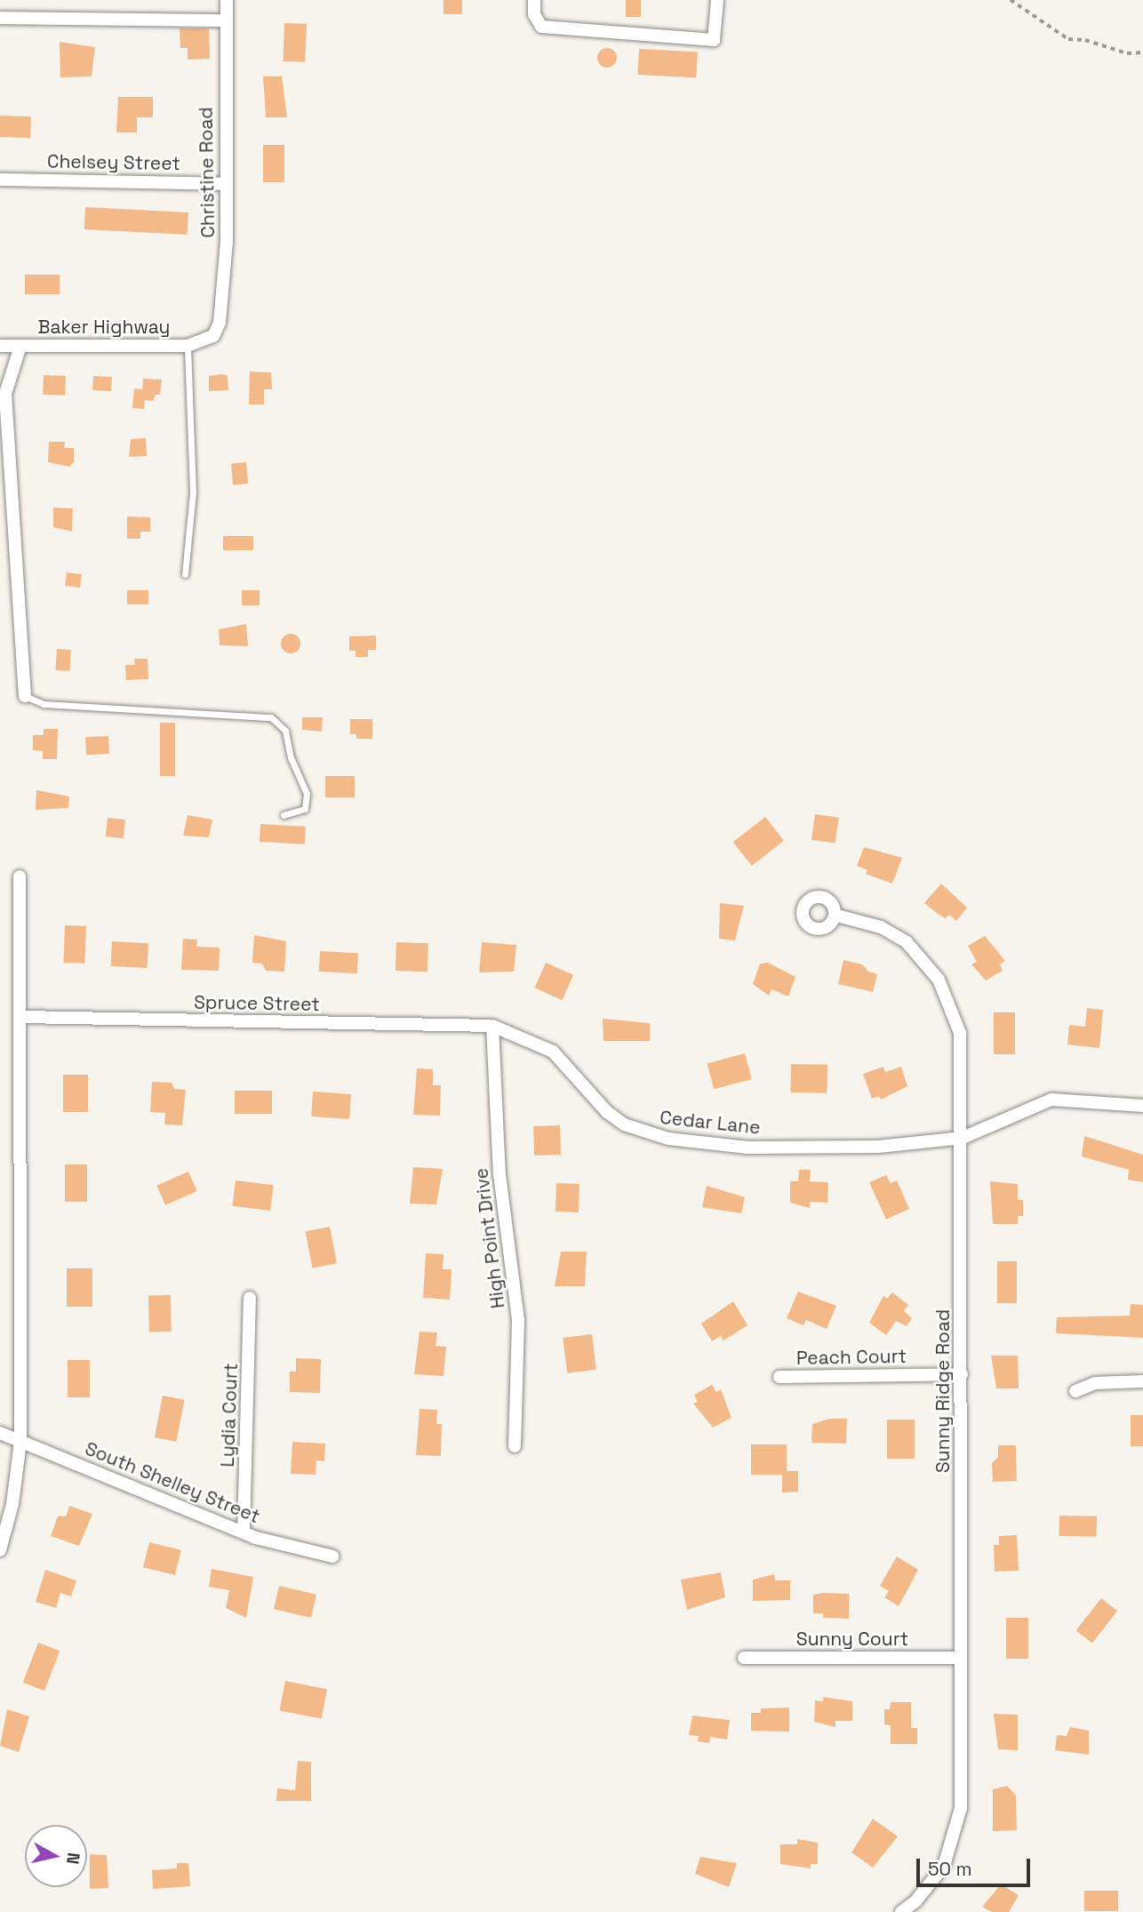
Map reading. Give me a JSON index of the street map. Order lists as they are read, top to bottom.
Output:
{
  "streets": {
    "street": [
      "Chelsey Street",
      "Christine Road",
      "Baker Highway",
      "Spruce Street",
      "Cedar Lane",
      "High Point Drive",
      "Peach Court",
      "Sunny Ridge Road",
      "Lydia Court",
      "South Shelley Street",
      "Sunny Court"
    ]
  },
  "crossings": [
    ["Chelsey Street", "Christine Road"],
    ["Christine Road", "Baker Highway"],
    ["Spruce Street", "Cedar Lane"],
    ["Spruce Street", "High Point Drive"],
    ["Cedar Lane", "High Point Drive"],
    ["Cedar Lane", "Sunny Ridge Road"],
    ["Peach Court", "Sunny Ridge Road"],
    ["Sunny Ridge Road", "Sunny Court"],
    ["Lydia Court", "South Shelley Street"]
  ],
  "scale_bar": "50 m",
  "north": "right"
}
